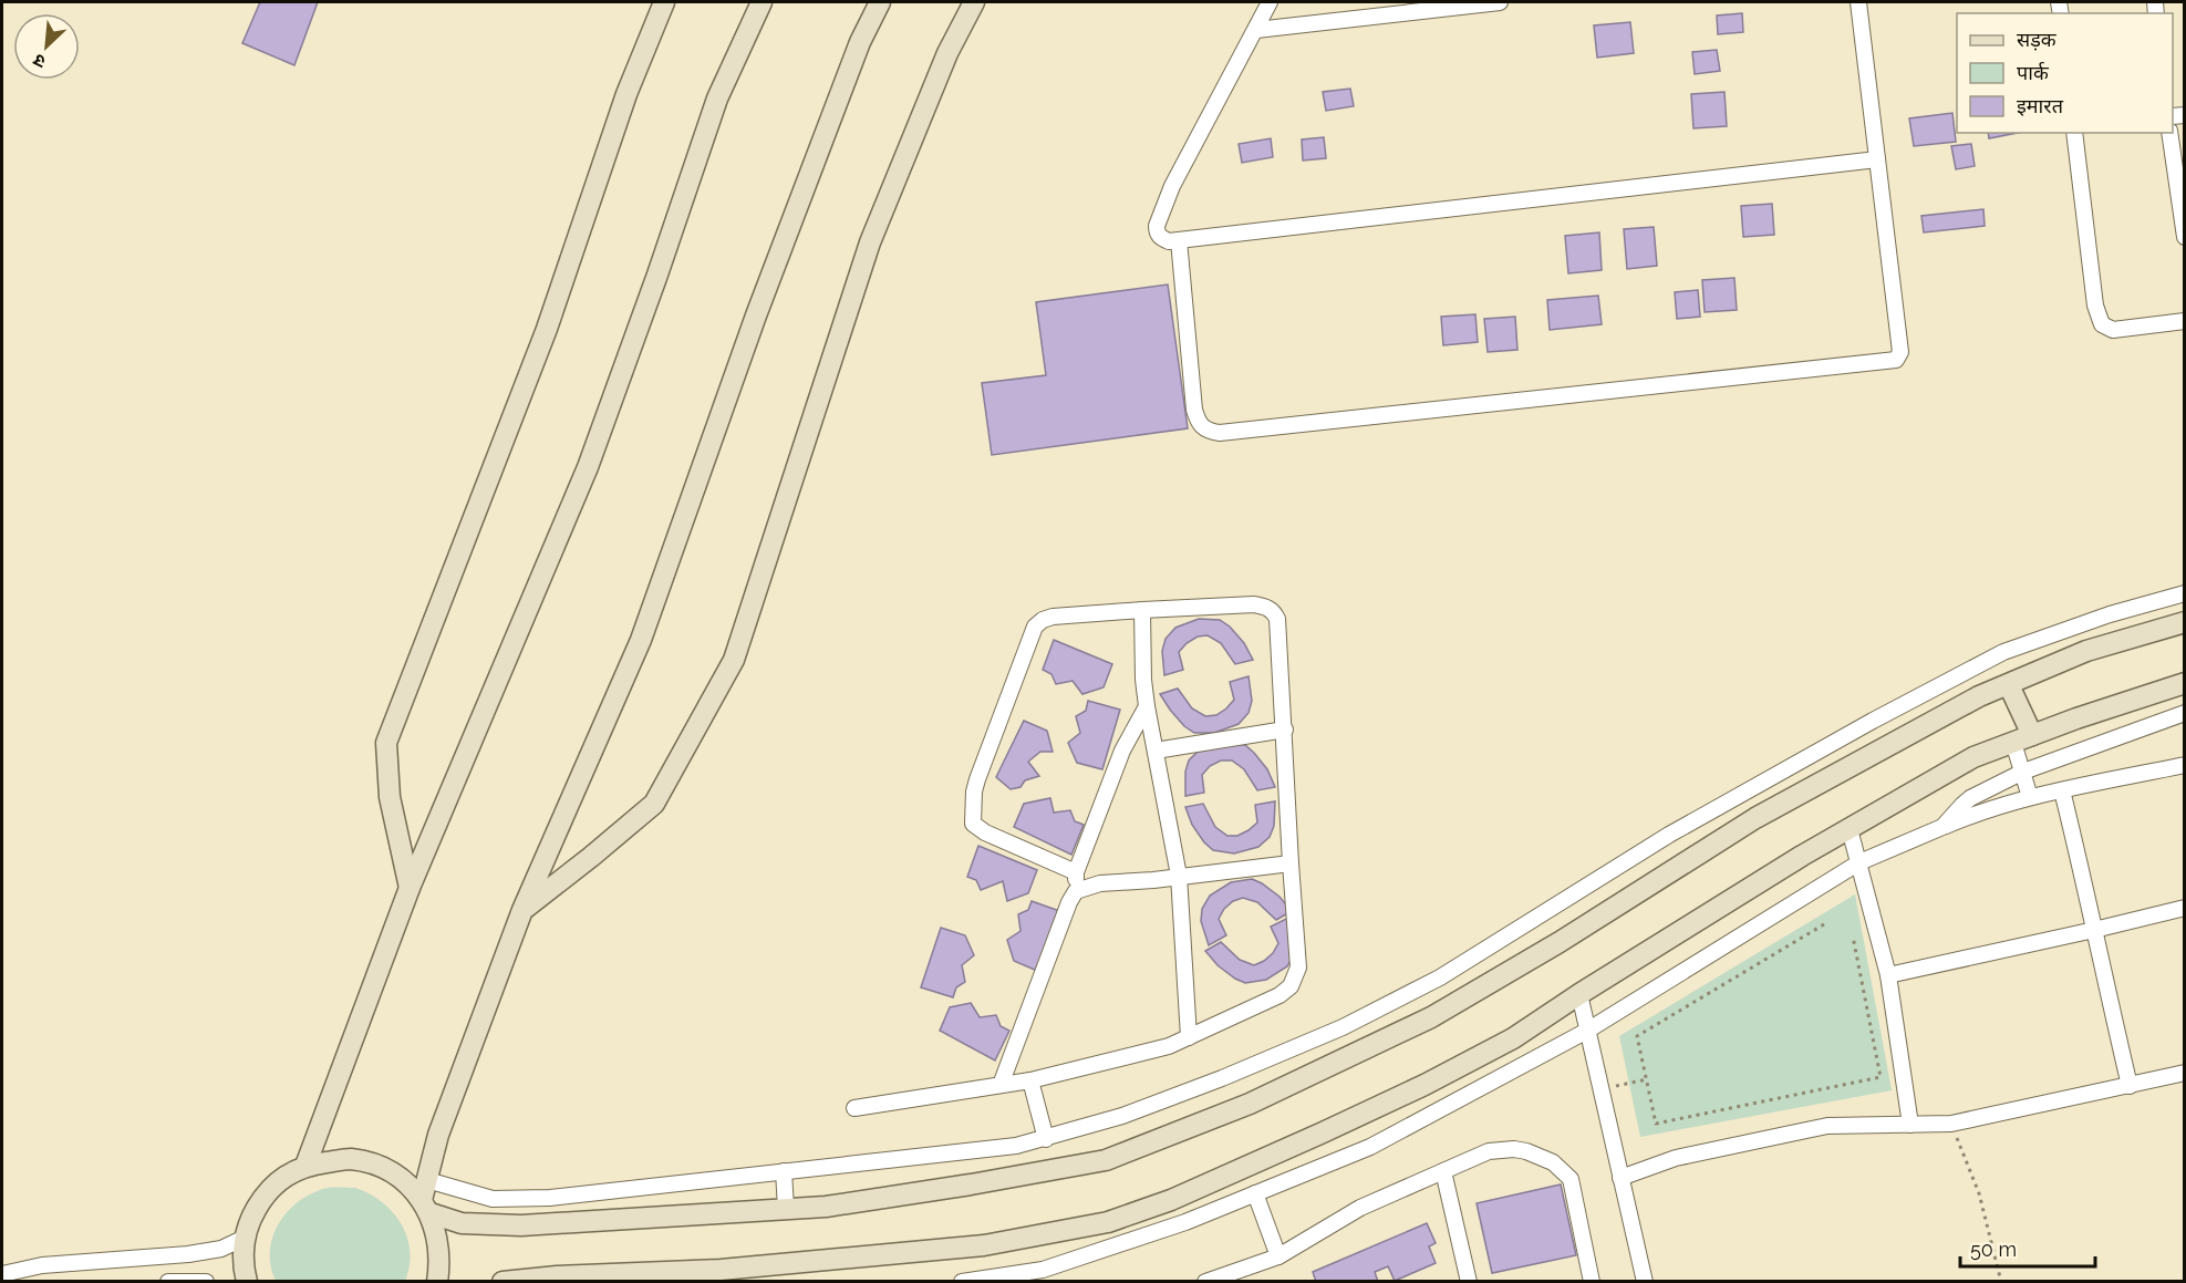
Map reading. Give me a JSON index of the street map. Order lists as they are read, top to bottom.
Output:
{
  "legend": ["सड़क", "पार्क", "इमारत"],
  "scale_bar": "50 m",
  "north": "bottom left"
}
